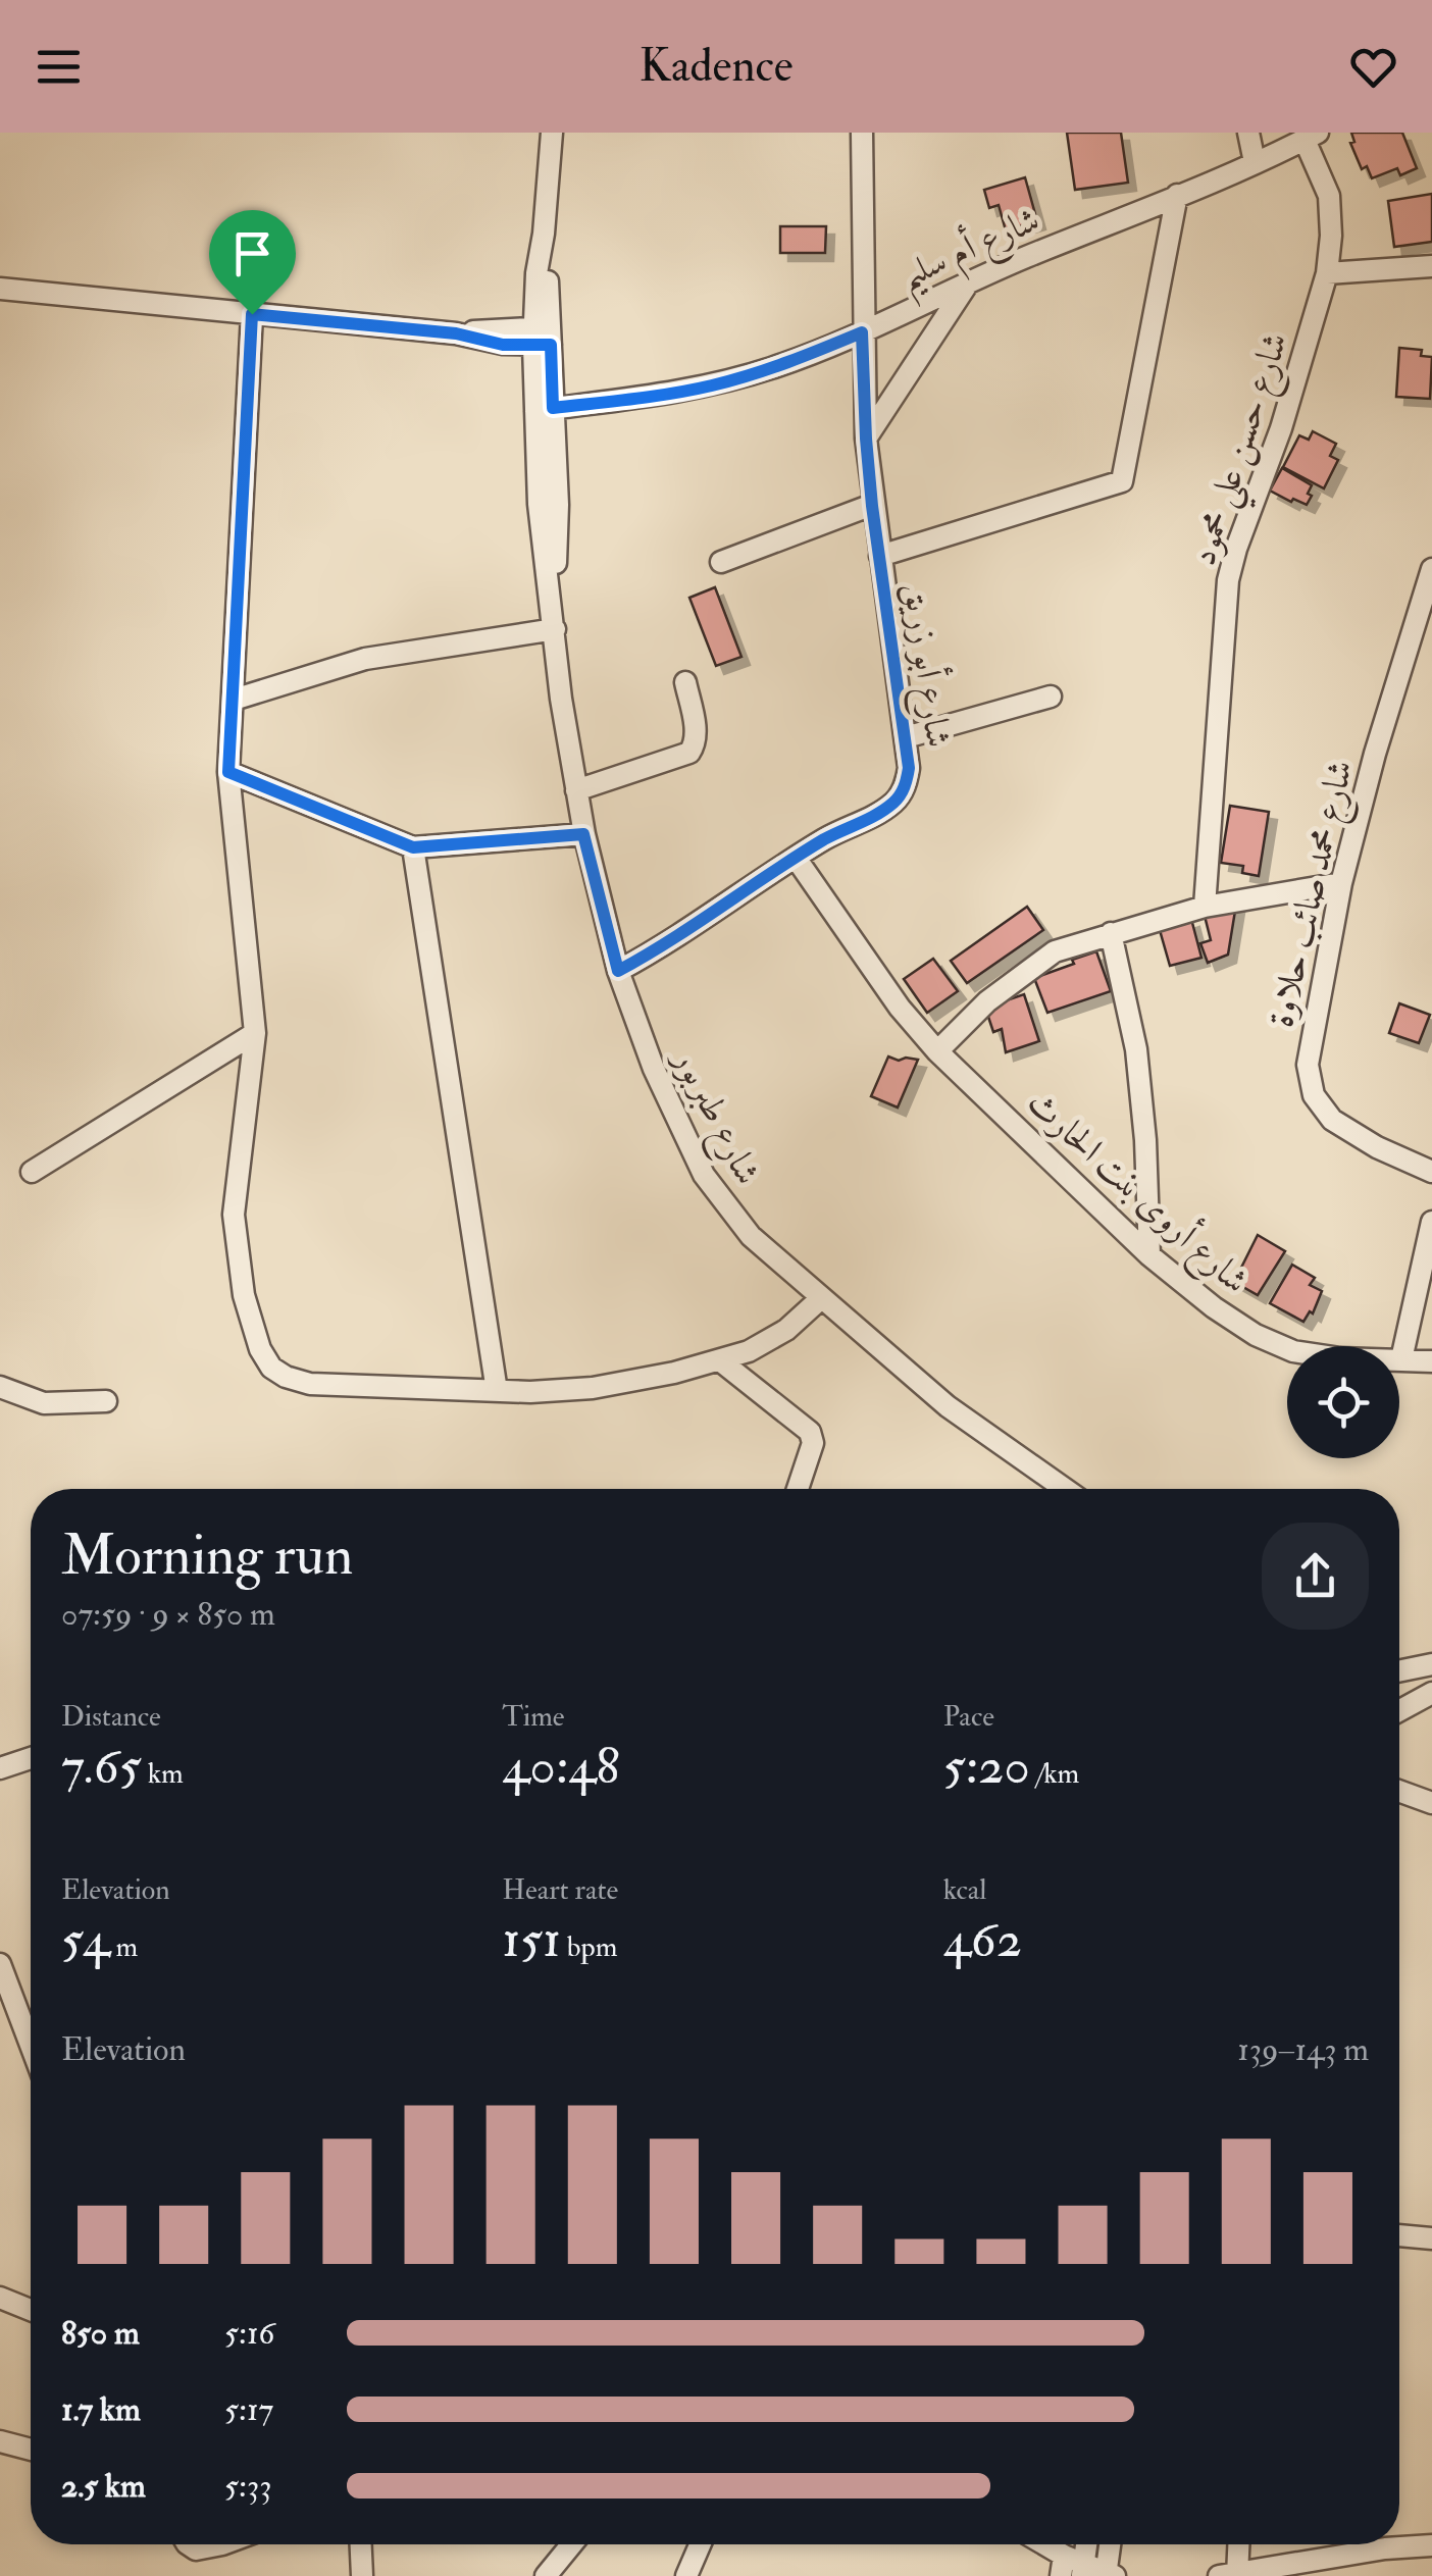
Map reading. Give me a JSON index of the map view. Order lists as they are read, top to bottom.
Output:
{
  "streets": {
    "street": [
      "شارع أم سليم",
      "شارع حسن علي محمود",
      "شارع أبو زريق",
      "شارع محمد صائب حلاوة",
      "شارع طبربور",
      "شارع أروى بنت الحارث"
    ]
  },
  "crossings": [
    ["شارع أم سليم", "شارع حسن علي محمود"],
    ["شارع أم سليم", "شارع أبو زريق"],
    ["شارع أم سليم", "شارع طبربور"],
    ["شارع أبو زريق", "شارع طبربور"],
    ["شارع أبو زريق", "شارع أروى بنت الحارث"]
  ],
  "page": {
    "header": "Kadence",
    "heading": ["Morning run", "07:59 · 9 × 850 m"],
    "stats": [
      ["Distance", "7.65 km"],
      ["Time", "40:48"],
      ["Pace", "5:20 /km"],
      ["Elevation", "54 m"],
      ["Heart rate", "151 bpm"],
      ["kcal", "462"]
    ],
    "chart": ["Elevation", "139–143 m"],
    "list": [
      {
        "name": "850 m",
        "note": "5:16"
      },
      {
        "name": "1.7 km",
        "note": "5:17"
      },
      {
        "name": "2.5 km",
        "note": "5:33"
      }
    ]
  }
}
